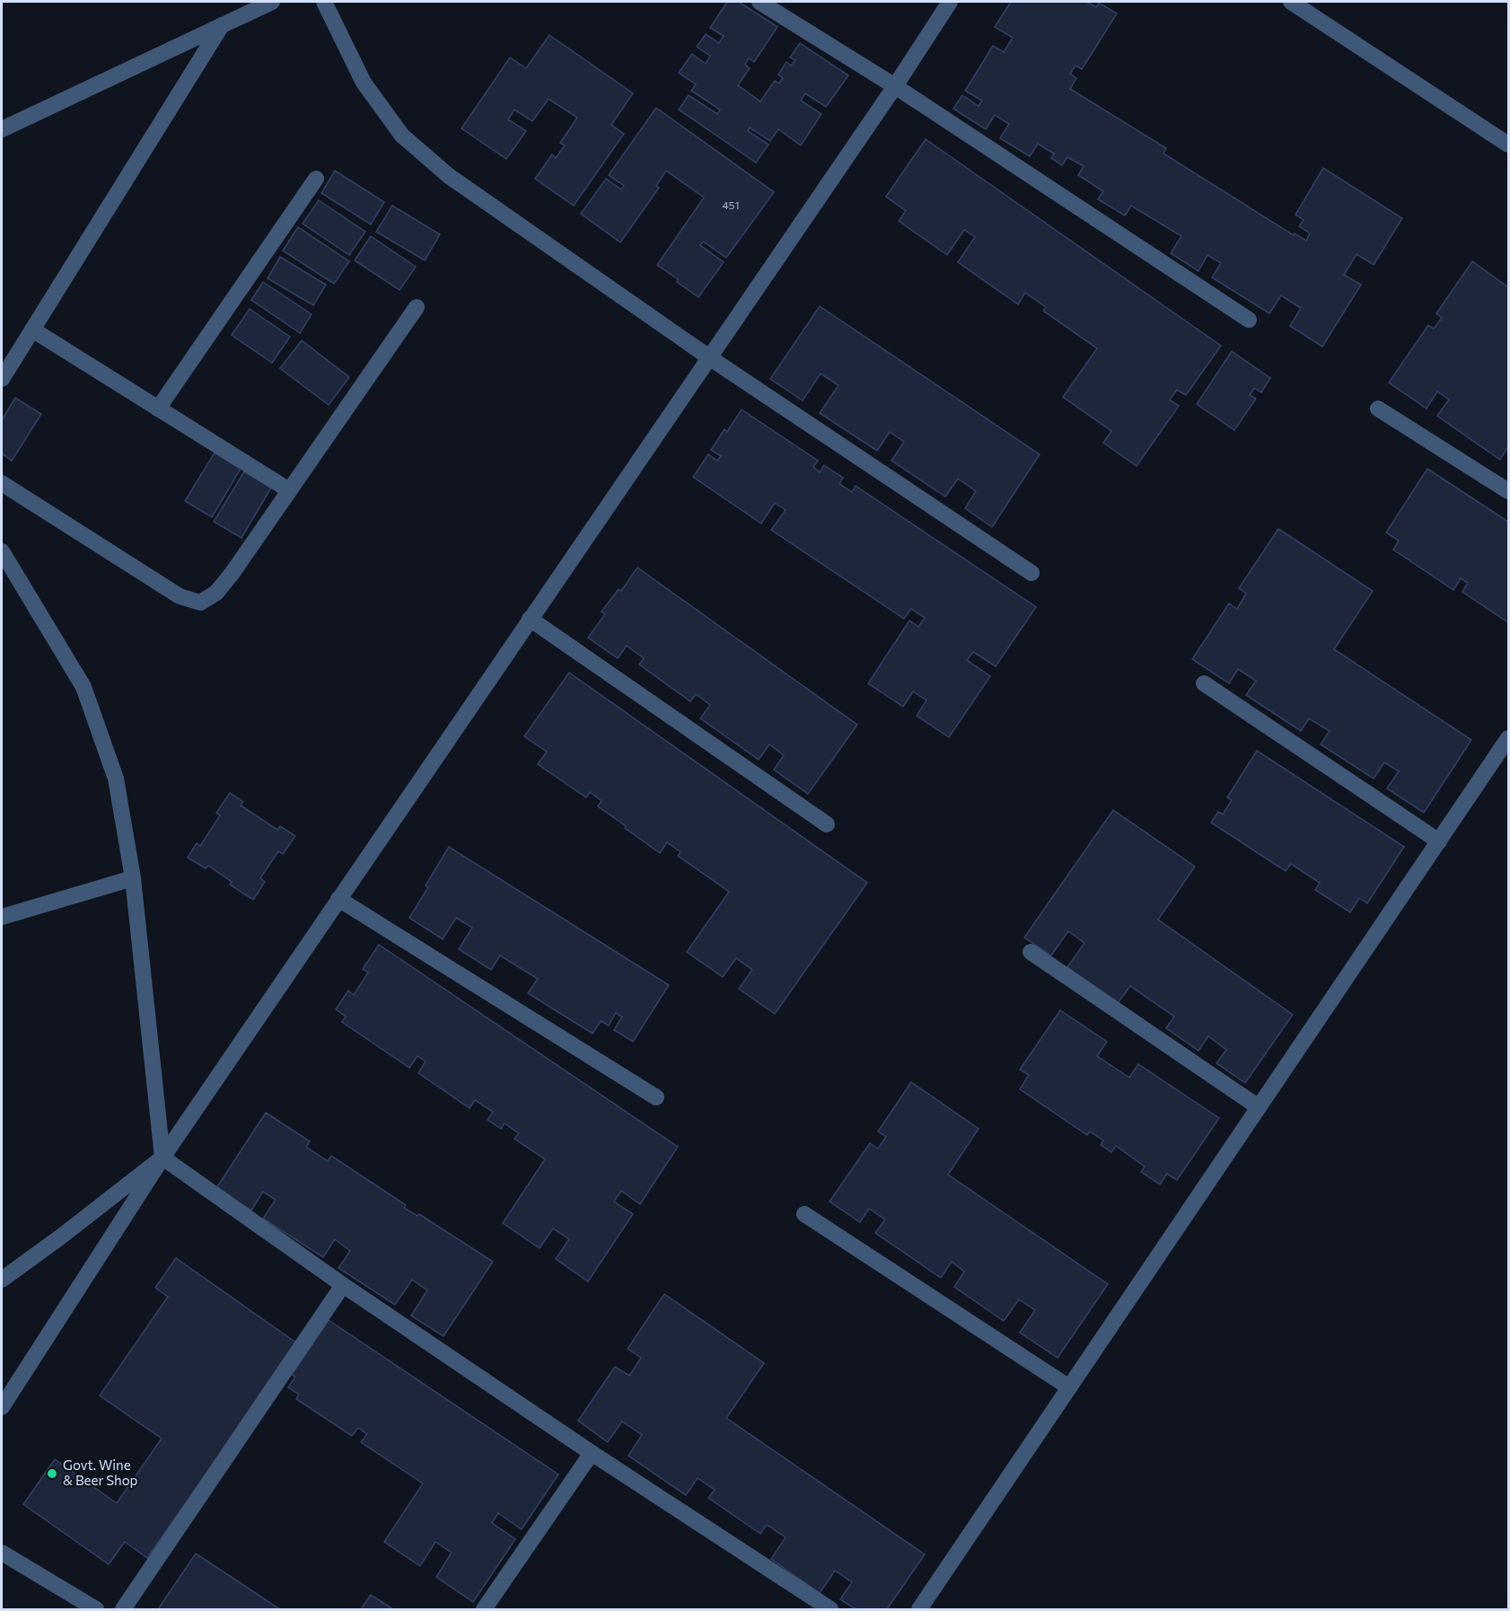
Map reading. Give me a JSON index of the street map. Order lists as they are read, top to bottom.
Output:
{
  "places": ["Govt. Wine & Beer Shop"],
  "house_numbers": ["451"]
}
